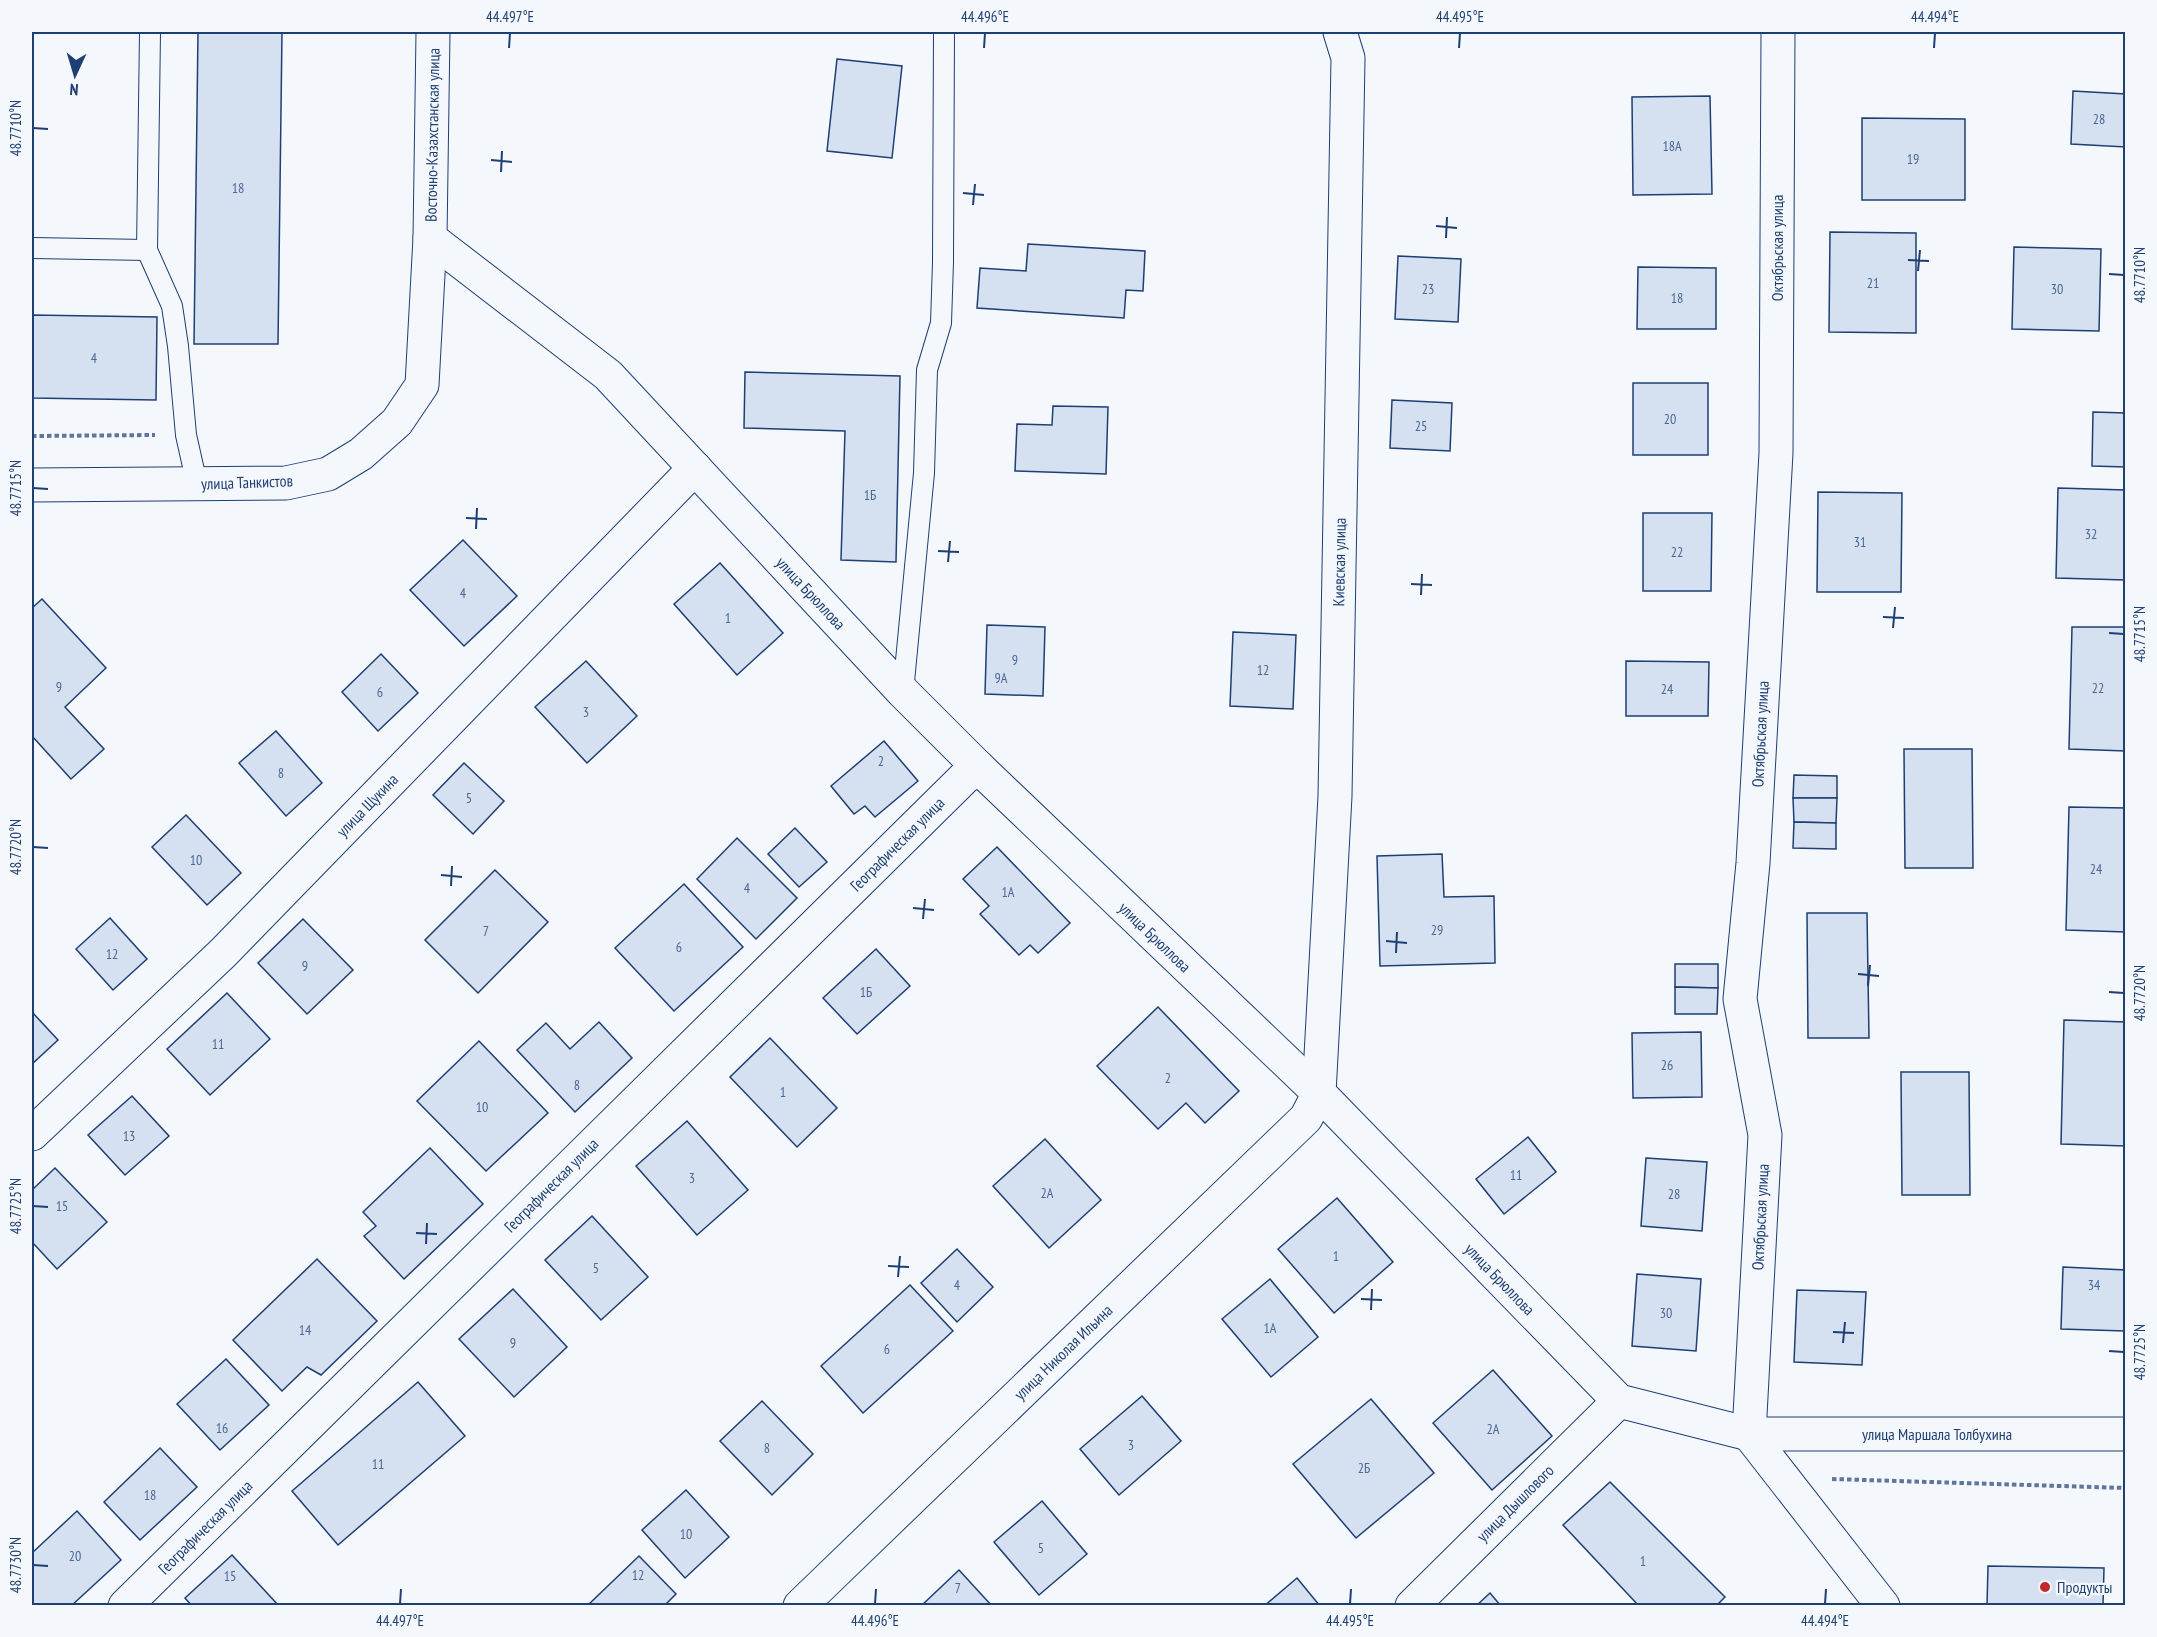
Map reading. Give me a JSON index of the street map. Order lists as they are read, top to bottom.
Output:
{
  "streets": {
    "street": [
      "Восточно-Казахстанская улица",
      "Октябрьская улица",
      "улица Танкистов",
      "Киевская улица",
      "улица Брюллова",
      "улица Щукина",
      "Географическая улица",
      "улица Николая Ильина",
      "улица Маршала Толбухина",
      "улица Дышлового"
    ]
  },
  "crossings": [
    ["Восточно-Казахстанская улица", "улица Танкистов"],
    ["Восточно-Казахстанская улица", "улица Брюллова"],
    ["Октябрьская улица", "улица Маршала Толбухина"],
    ["улица Танкистов", "улица Брюллова"],
    ["Киевская улица", "улица Брюллова"],
    ["Киевская улица", "улица Николая Ильина"],
    ["улица Брюллова", "улица Щукина"],
    ["улица Брюллова", "Географическая улица"],
    ["улица Брюллова", "улица Николая Ильина"],
    ["улица Брюллова", "улица Дышлового"]
  ],
  "places": ["Продукты"],
  "house_numbers": [
    "28",
    "18А",
    "19",
    "18",
    "21",
    "23",
    "30",
    "18",
    "4",
    "20",
    "25",
    "1Б",
    "32",
    "31",
    "22",
    "4",
    "1",
    "9",
    "12",
    "9А",
    "9",
    "22",
    "24",
    "6",
    "3",
    "2",
    "8",
    "5",
    "10",
    "24",
    "4",
    "1А",
    "29",
    "7",
    "6",
    "12",
    "9",
    "1Б",
    "11",
    "26",
    "2",
    "8",
    "1",
    "10",
    "13",
    "11",
    "3",
    "2А",
    "28",
    "15",
    "1",
    "5",
    "4",
    "34",
    "30",
    "1А",
    "14",
    "9",
    "6",
    "16",
    "2А",
    "3",
    "8",
    "11",
    "2Б",
    "18",
    "10",
    "5",
    "20",
    "1",
    "12",
    "15",
    "7"
  ],
  "north": "bottom",
  "coordinates": [
    "44.497°E",
    "44.496°E",
    "44.495°E",
    "44.494°E",
    "48.7710°N",
    "48.7715°N",
    "48.7720°N",
    "48.7725°N",
    "48.7730°N"
  ]
}
